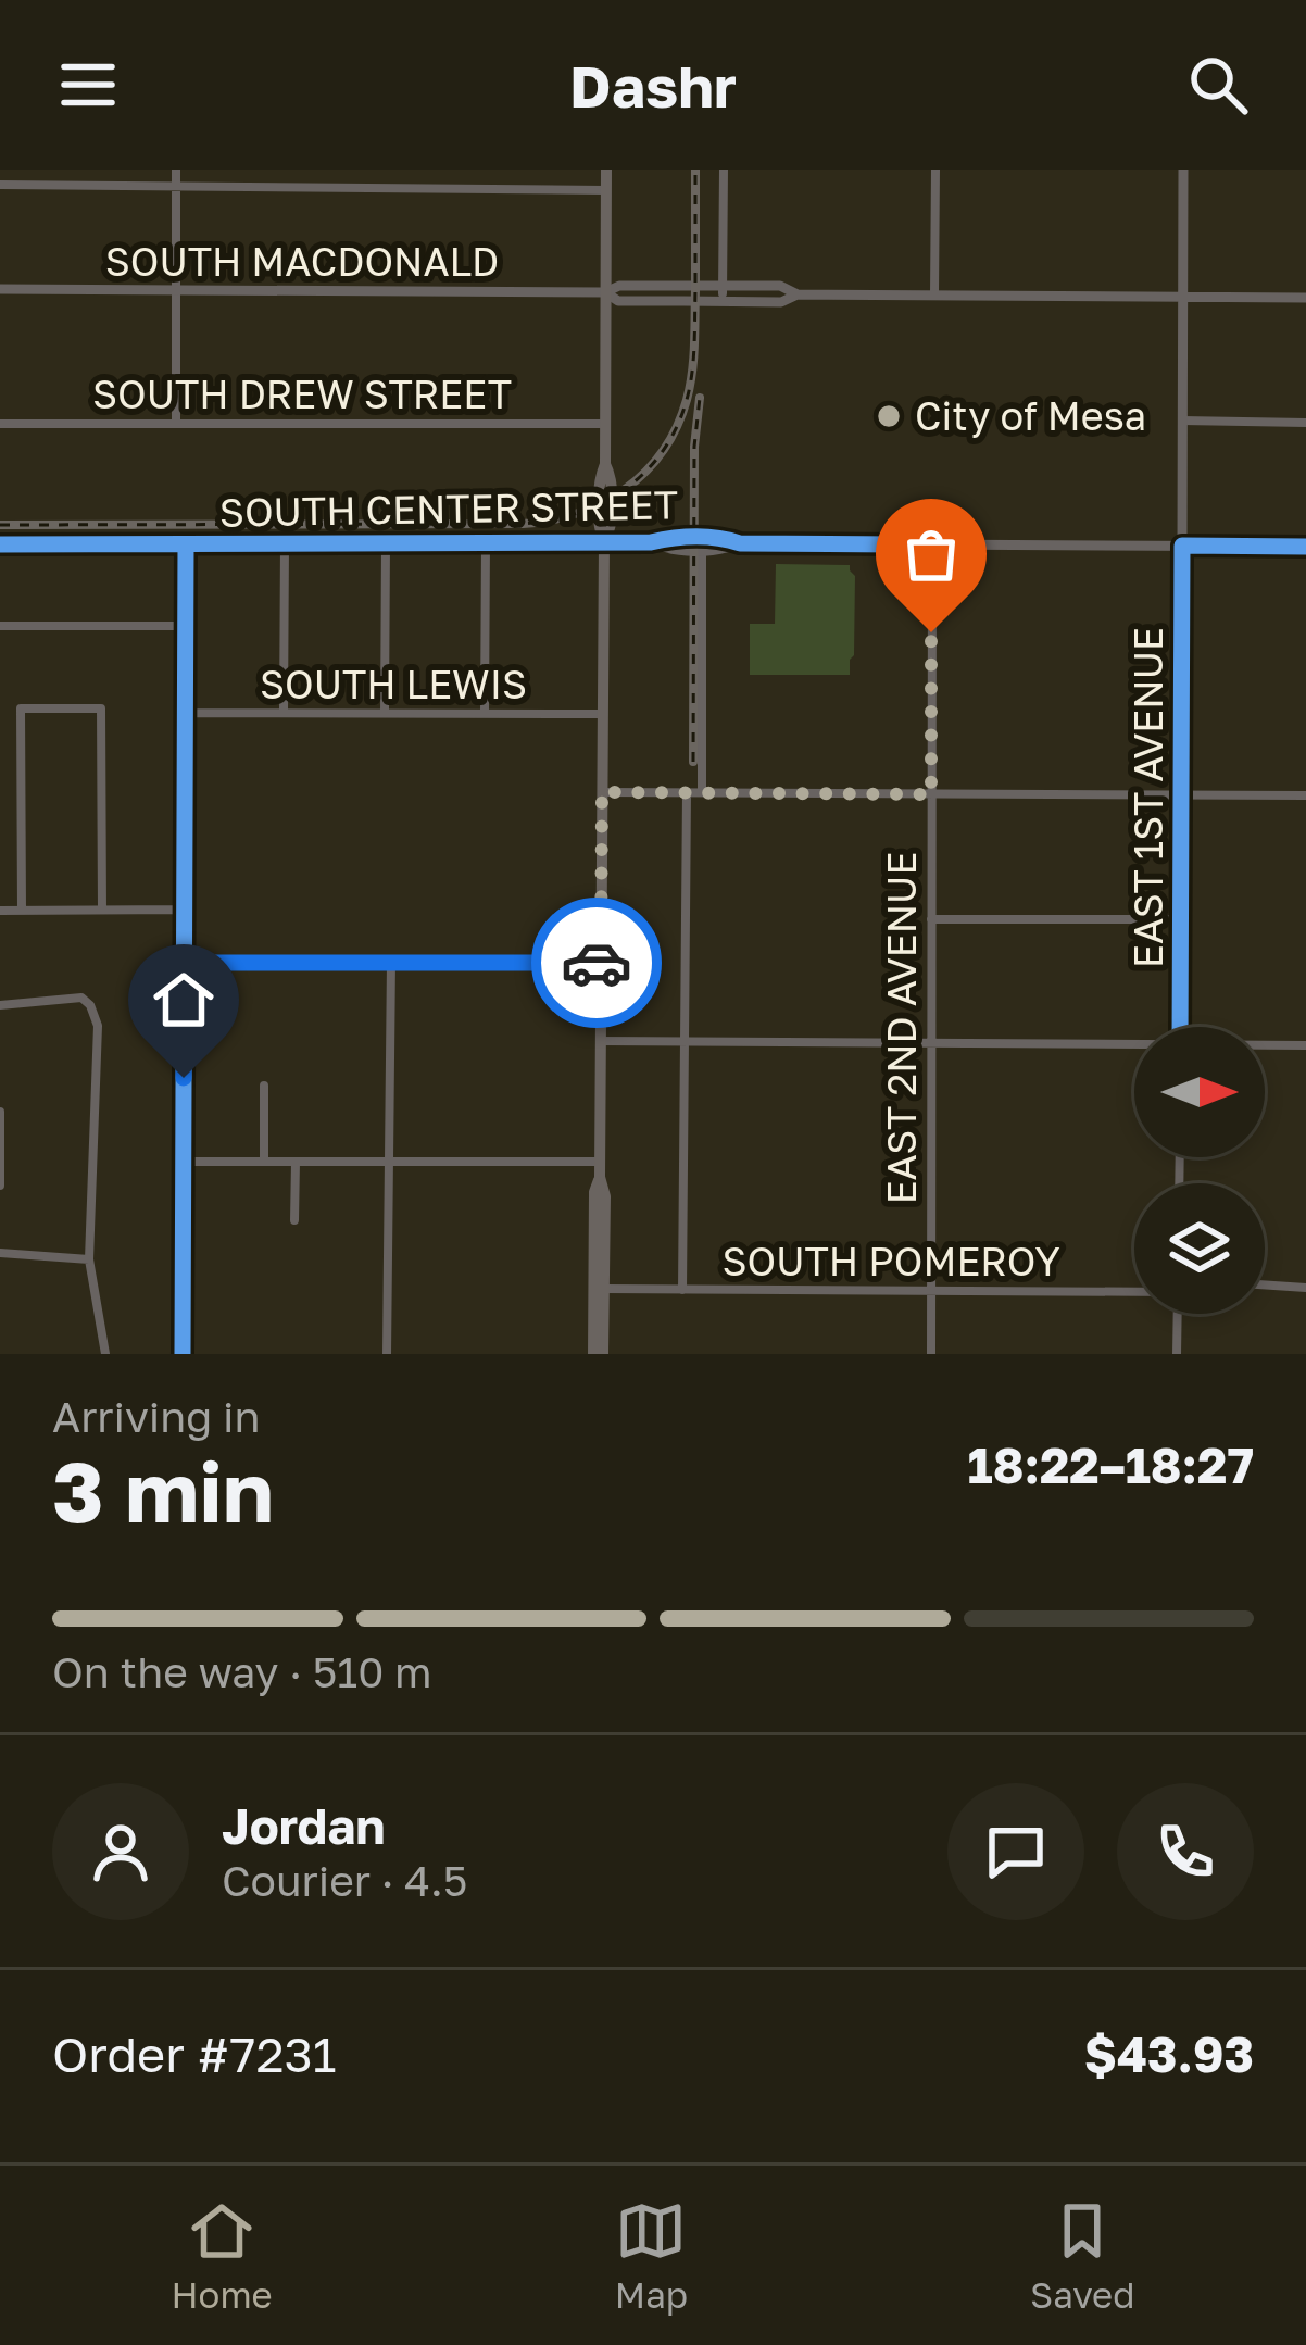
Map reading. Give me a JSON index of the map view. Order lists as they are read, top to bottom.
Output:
{
  "streets": {
    "street": [
      "SOUTH MACDONALD",
      "SOUTH DREW STREET",
      "SOUTH CENTER STREET",
      "SOUTH LEWIS",
      "EAST 1ST AVENUE",
      "EAST 2ND AVENUE",
      "SOUTH POMEROY"
    ]
  },
  "crossings": [
    ["SOUTH CENTER STREET", "EAST 1ST AVENUE"],
    ["SOUTH CENTER STREET", "EAST 2ND AVENUE"],
    ["EAST 2ND AVENUE", "SOUTH POMEROY"]
  ],
  "places": ["City of Mesa"],
  "north": "right",
  "page": {
    "header": "Dashr",
    "heading": ["3 min", "Arriving in", "18:22–18:27"],
    "panel": [
      "Jordan",
      "Courier · 4.5",
      "Order #7231",
      "$43.93"
    ],
    "bar": "On the way · 510 m",
    "tabs": ["Home", "Map", "Saved"]
  }
}
